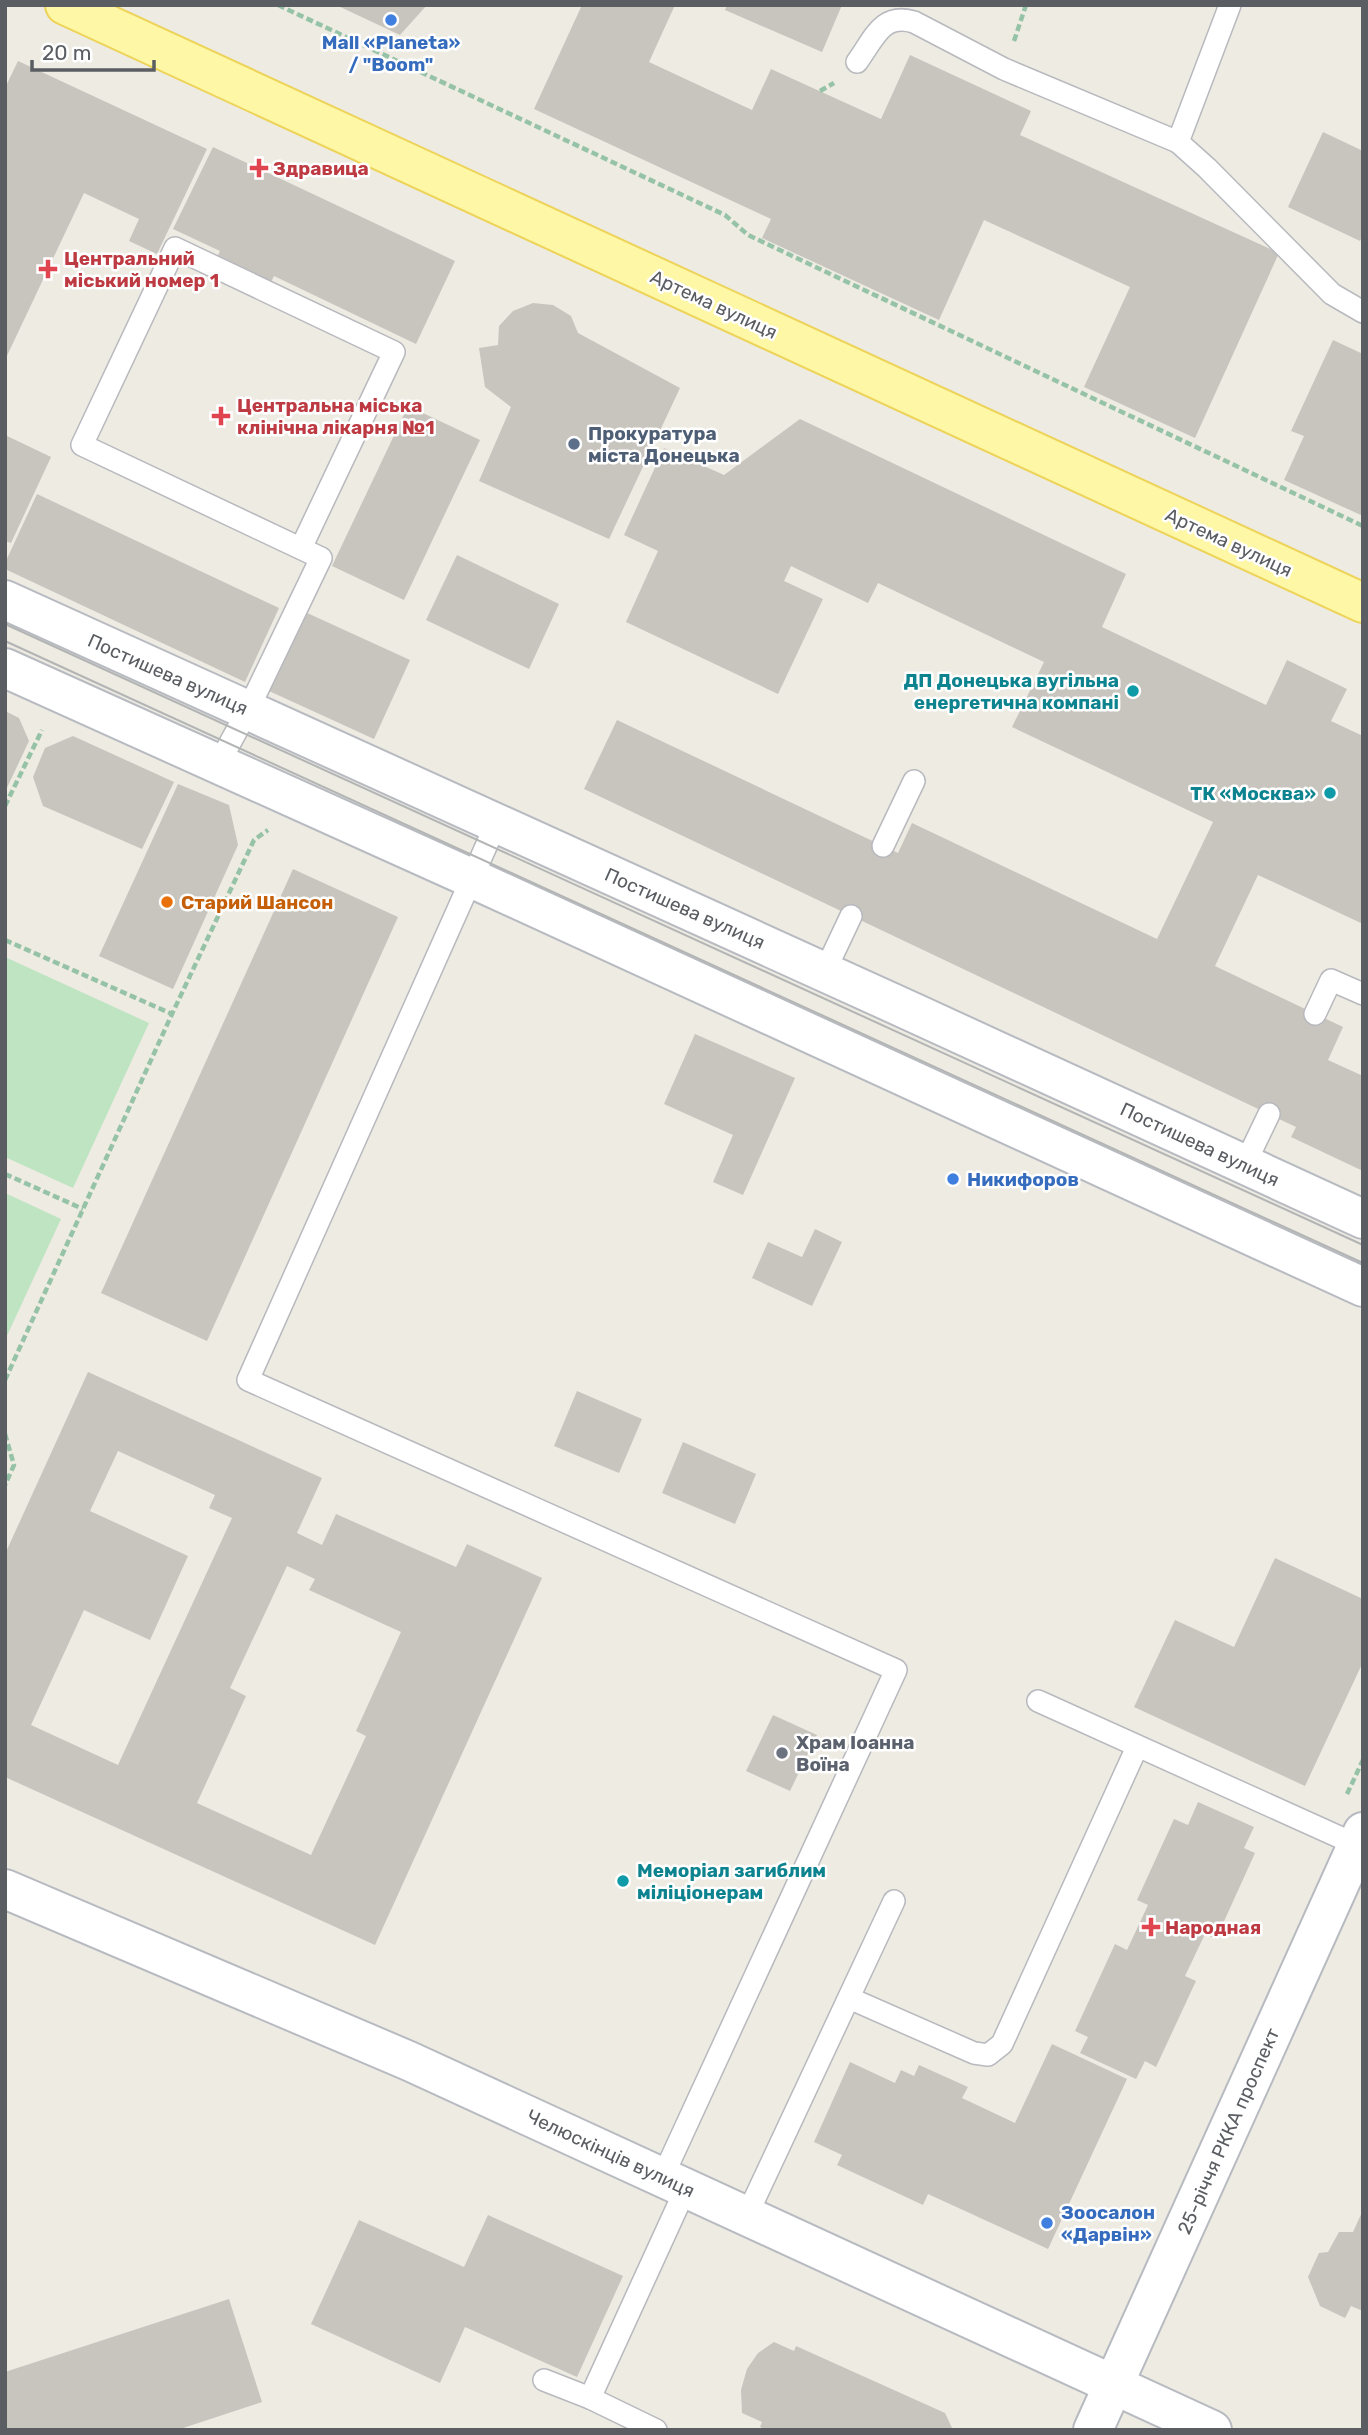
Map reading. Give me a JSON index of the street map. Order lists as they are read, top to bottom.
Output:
{
  "streets": {
    "main road": ["Артема вулиця"],
    "street": ["Постишева вулиця", "25-річчя РККА проспект", "Челюскінців вулиця"]
  },
  "crossings": [
    ["25-річчя РККА проспект", "Челюскінців вулиця"]
  ],
  "places": {
    "other": [
      "Mall «Planeta» / \"Boom\"",
      "Прокуратура міста Донецька",
      "ДП Донецька вугільна енергетична компані",
      "ТК «Москва»",
      "Старий Шансон",
      "Никифоров",
      "Храм Іоанна Воїна",
      "Меморіал загиблим міліціонерам",
      "Зоосалон «Дарвін»"
    ],
    "health": [
      "Здравица",
      "Центральний міський номер 1",
      "Центральна міська клінічна лікарня №1",
      "Народная"
    ]
  },
  "scale_bar": "20 m"
}
